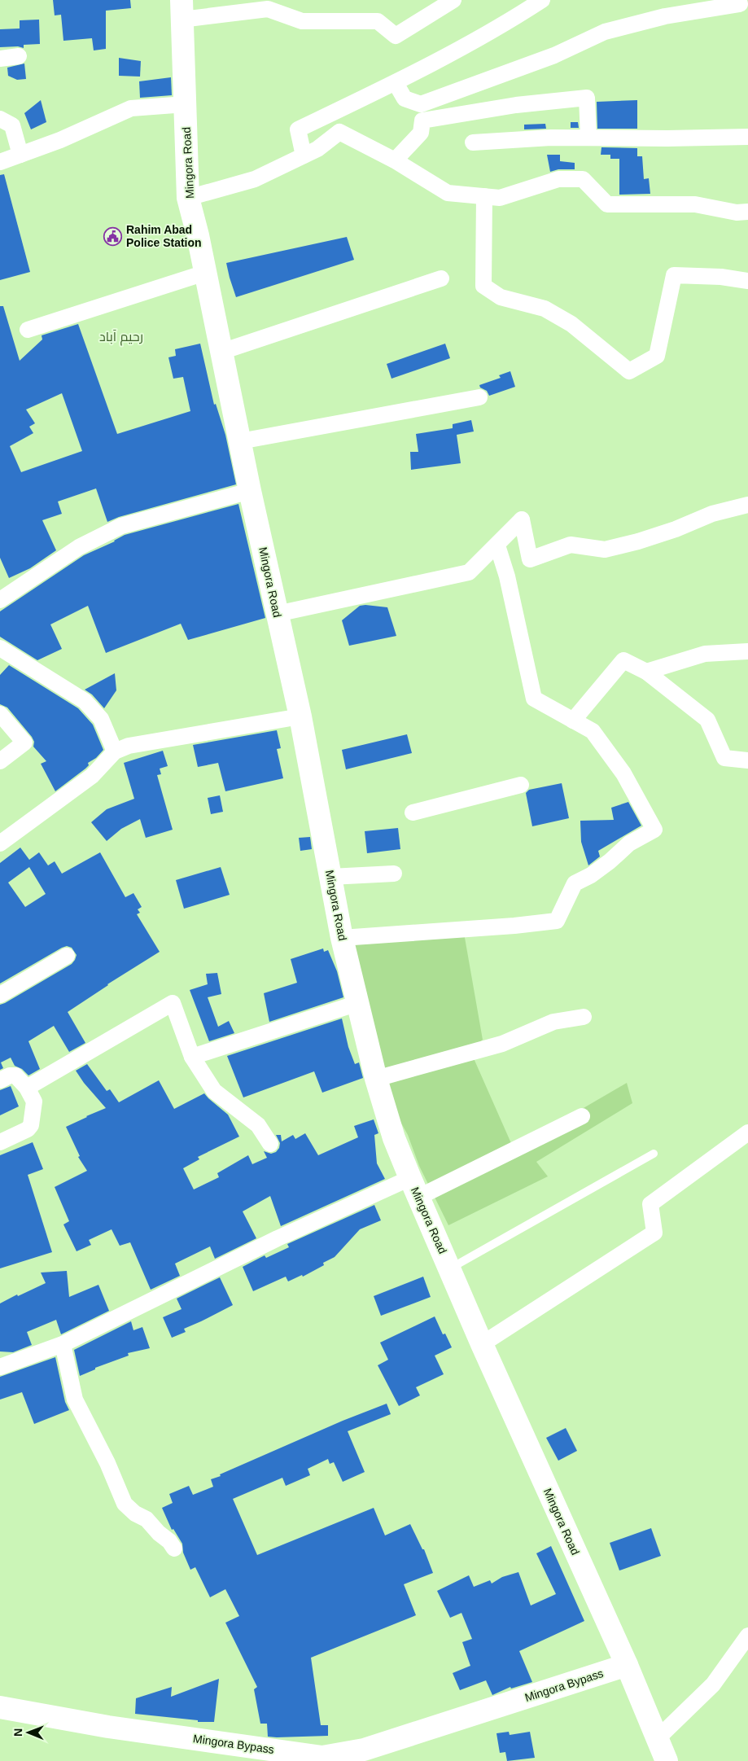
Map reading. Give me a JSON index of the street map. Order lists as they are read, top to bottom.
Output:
{
  "streets": {
    "main road": ["Mingora Road", "Mingora Bypass"]
  },
  "crossings": [
    ["Mingora Road", "Mingora Bypass"]
  ],
  "districts": ["رحیم آباد"],
  "places": {
    "public building": ["Rahim Abad Police Station"]
  },
  "north": "left"
}
